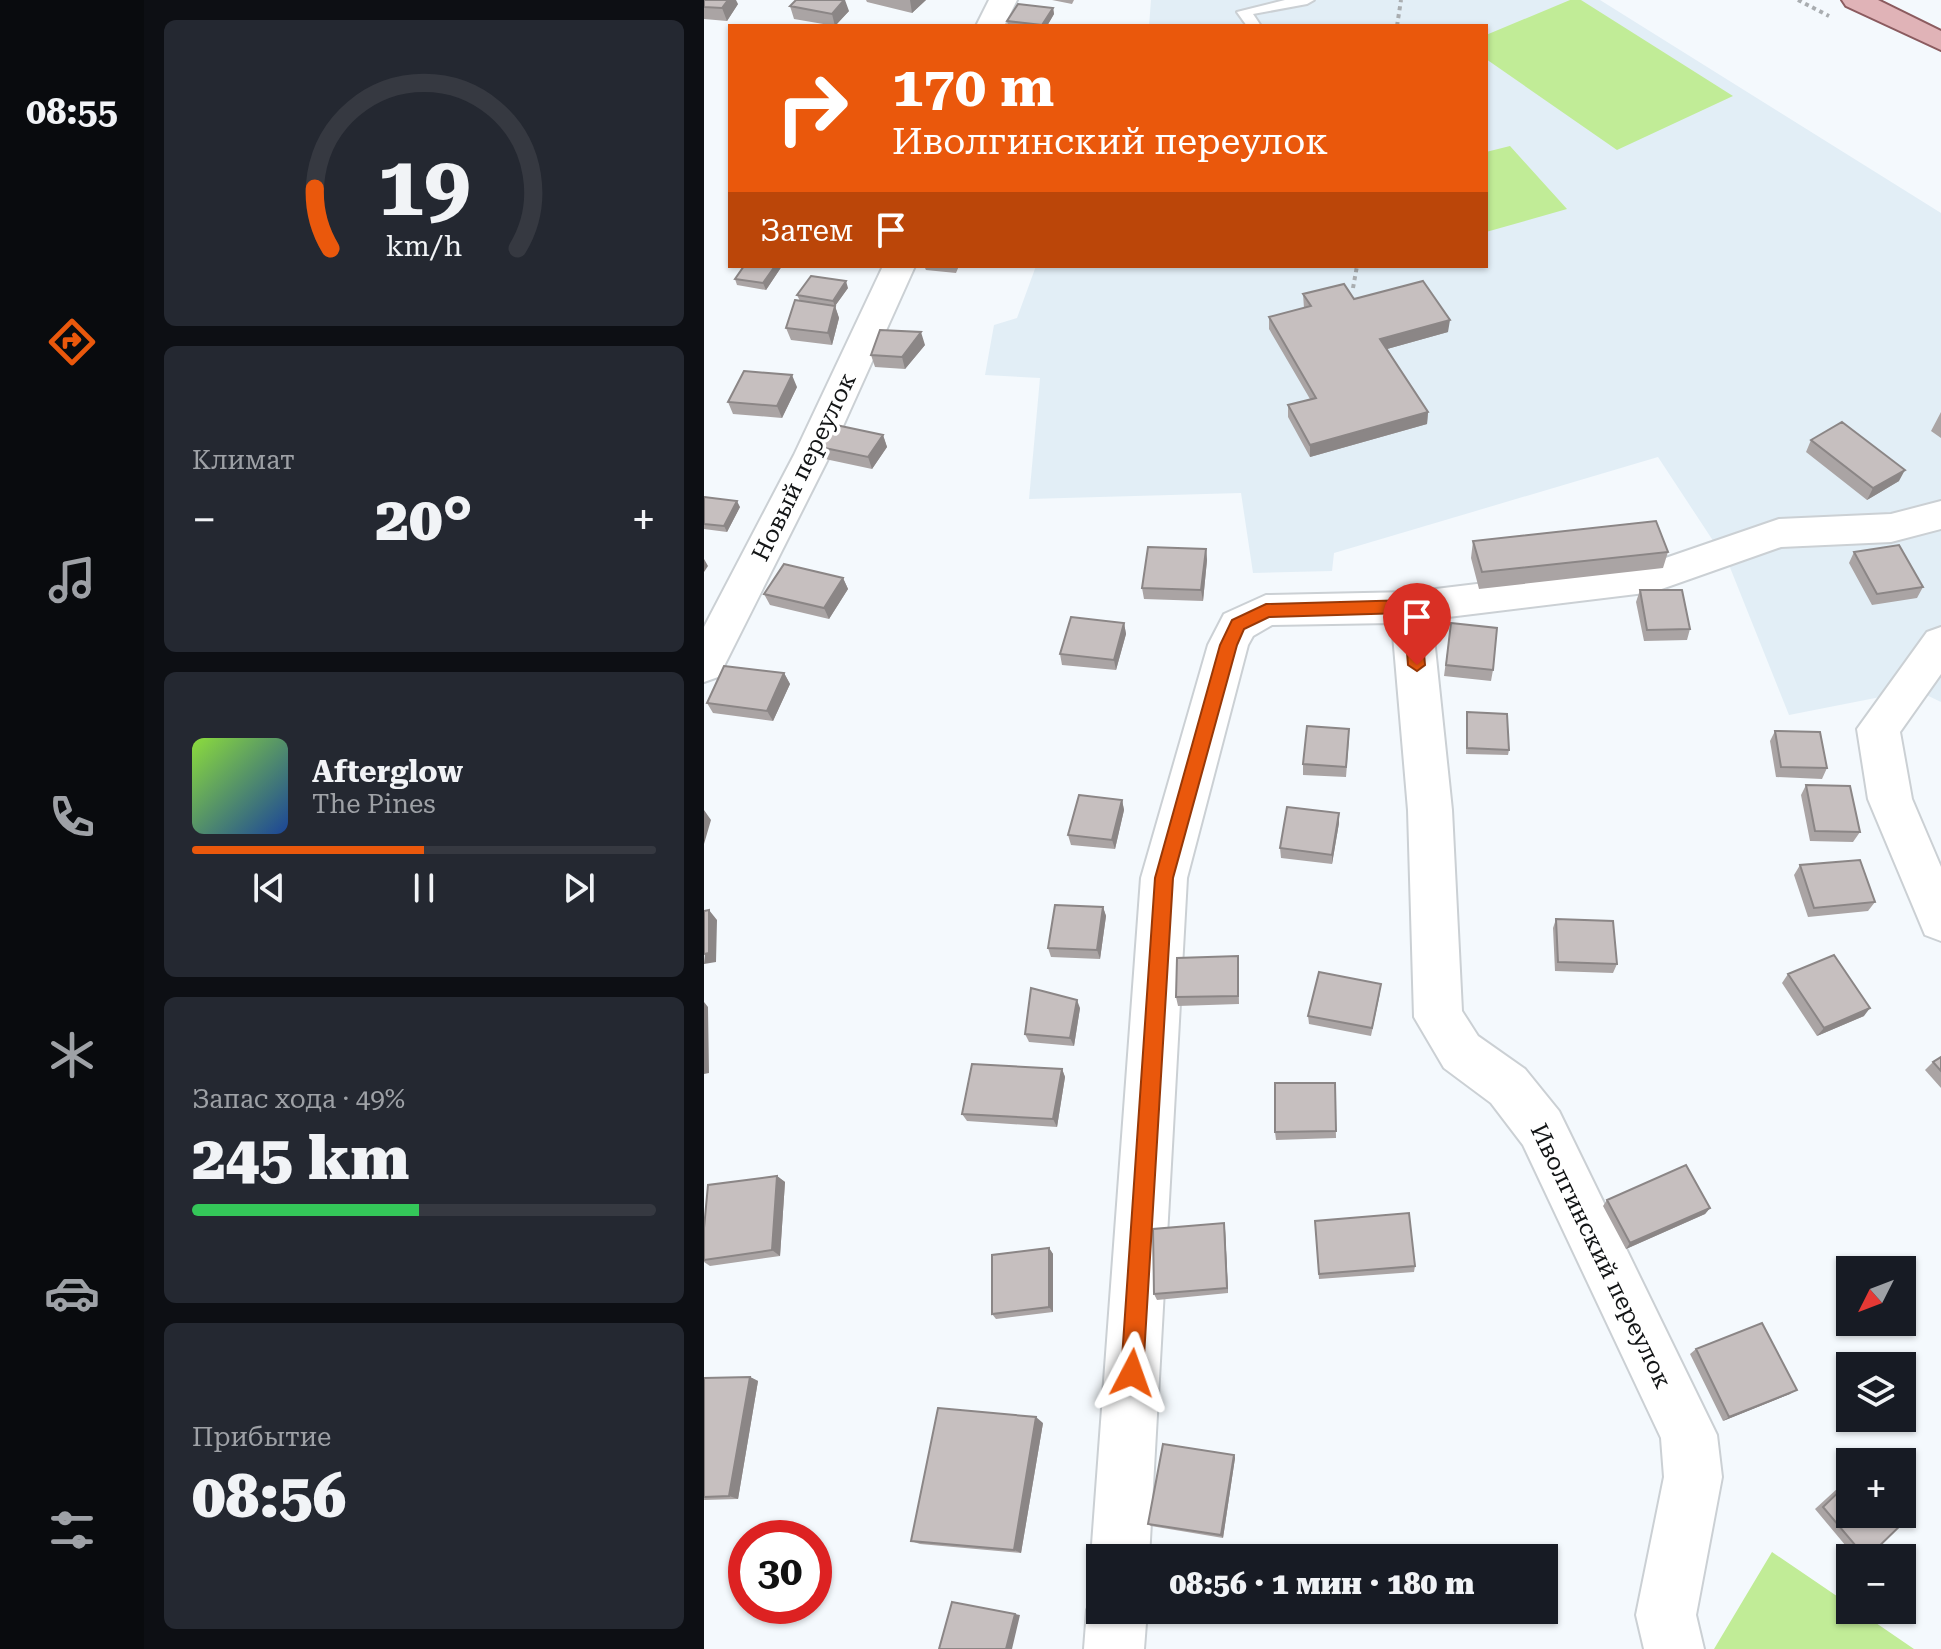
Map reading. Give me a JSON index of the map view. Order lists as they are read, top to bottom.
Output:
{
  "streets": {
    "street": ["Новый переулок", "Иволгинский переулок"]
  },
  "north": "bottom left",
  "page": {
    "tabs": "08:55",
    "turn": ["170 m", "Иволгинский переулок"],
    "then": "Затем",
    "tile": [
      "Климат",
      ["Запас хода · 49%", "245 km"],
      ["Прибытие", "08:56"]
    ],
    "heat": ["−", "20°", "+"],
    "song": ["Afterglow", "The Pines"],
    "map_buttons": ["+", "−"],
    "limit": "30",
    "trip": "08:56 · 1 мин · 180 m",
    "gauge": ["19", "km/h"]
  }
}
